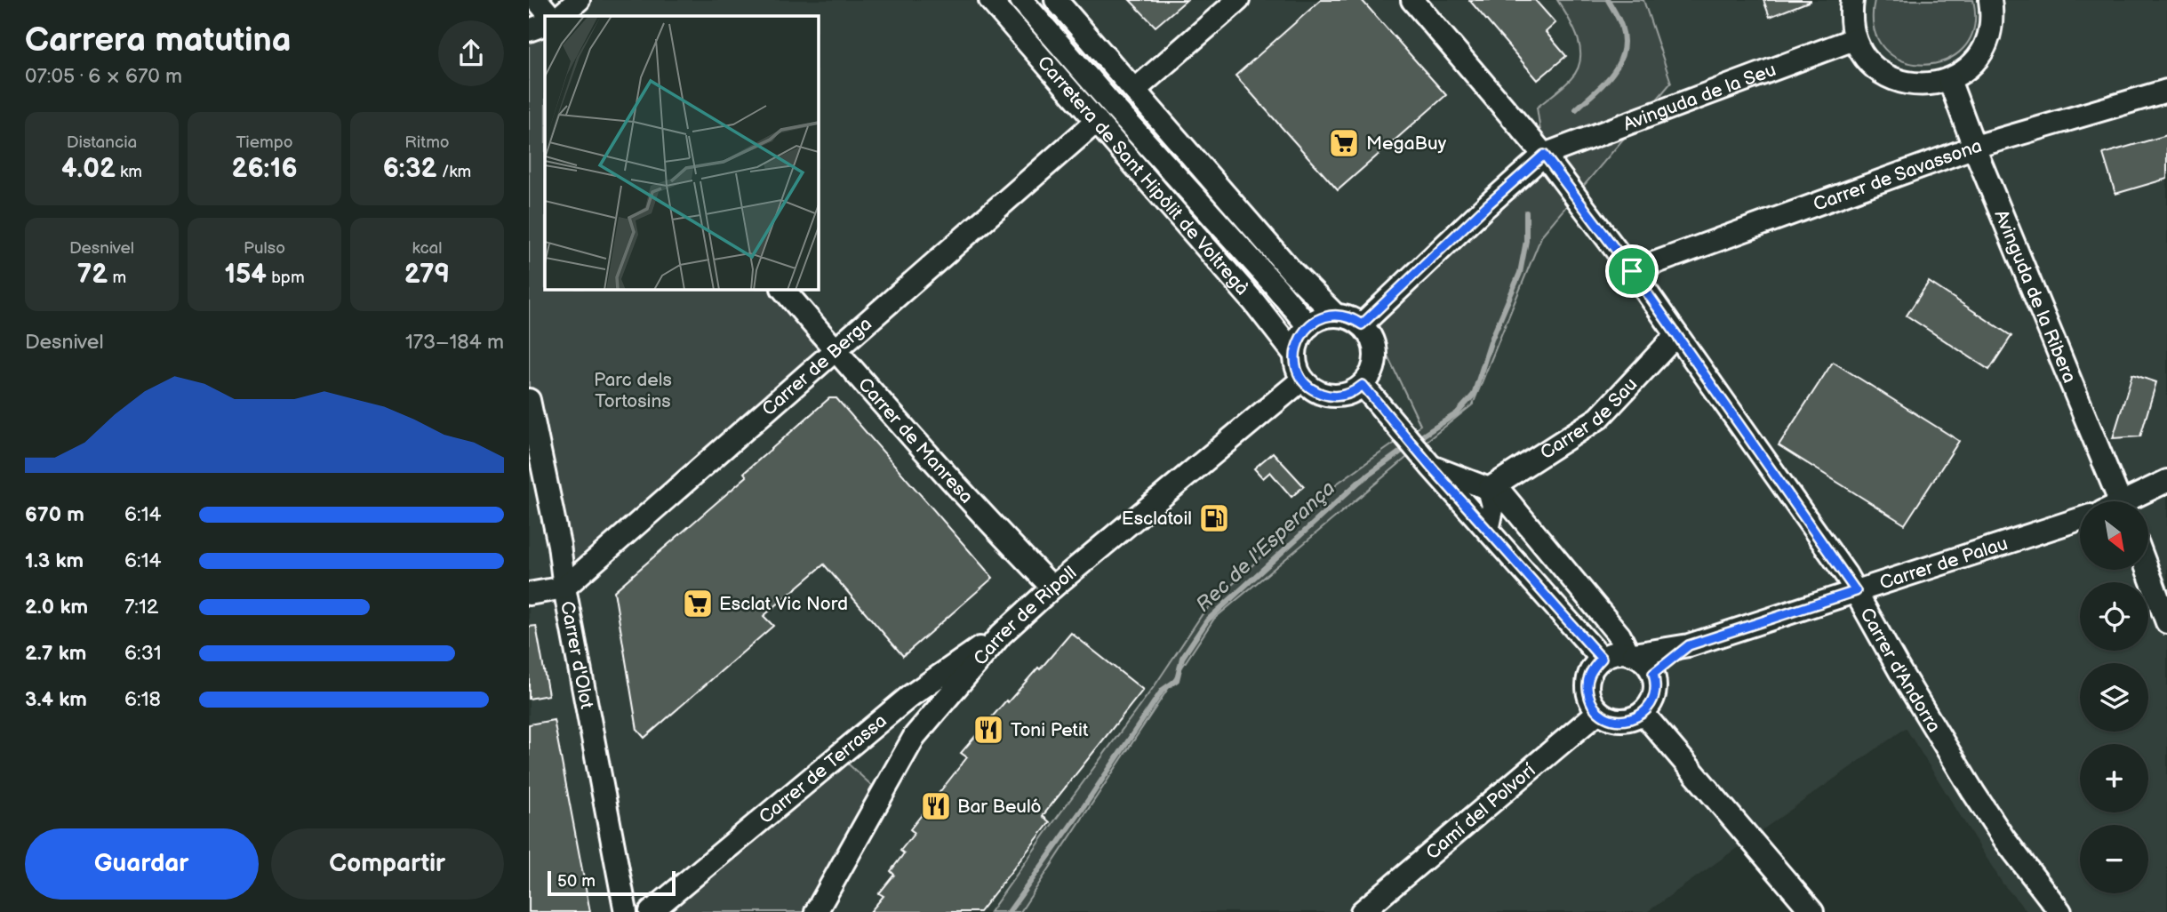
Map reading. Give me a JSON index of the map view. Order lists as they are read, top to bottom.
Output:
{
  "streets": {
    "street": [
      "Avinguda de la Seu",
      "Carrer de Savassona",
      "Carretera de Sant Hipòlit de Voltregà",
      "Avinguda de la Ribera",
      "Carrer de Berga",
      "Carrer de Sau",
      "Carrer de Manresa",
      "Carrer de Palau",
      "Carrer de Ripoll",
      "Carrer d'Olot",
      "Carrer d'Andorra",
      "Carrer de Terrassa",
      "Camí del Polvorí"
    ]
  },
  "crossings": [
    ["Avinguda de la Seu", "Carrer d'Andorra"],
    ["Carrer de Savassona", "Avinguda de la Ribera"],
    ["Carrer de Savassona", "Carrer d'Andorra"],
    ["Carretera de Sant Hipòlit de Voltregà", "Carrer de Berga"],
    ["Carretera de Sant Hipòlit de Voltregà", "Carrer de Ripoll"],
    ["Carrer de Berga", "Carrer de Manresa"],
    ["Carrer de Berga", "Carrer d'Olot"],
    ["Carrer de Sau", "Carrer d'Andorra"],
    ["Carrer de Manresa", "Carrer de Ripoll"],
    ["Carrer de Palau", "Carrer d'Andorra"],
    ["Carrer de Palau", "Camí del Polvorí"],
    ["Carrer de Ripoll", "Carrer de Terrassa"]
  ],
  "water": ["Rec de l'Esperança"],
  "parks": ["Parc dels Tortosins"],
  "places": {
    "supermarket": ["MegaBuy", "Esclat Vic Nord"],
    "fuel station": ["Esclatoil"],
    "restaurant": ["Toni Petit", "Bar Beuló"]
  },
  "scale_bar": "50 m",
  "north": "bottom right",
  "page": {
    "heading": ["Carrera matutina", "07:05 · 6 × 670 m"],
    "stats": [
      ["Distancia", "4.02 km"],
      ["Tiempo", "26:16"],
      ["Ritmo", "6:32 /km"],
      ["Desnivel", "72 m"],
      ["Pulso", "154 bpm"],
      ["kcal", "279"]
    ],
    "chart": ["Desnivel", "173–184 m"],
    "list": [
      {
        "name": "670 m",
        "note": "6:14"
      },
      {
        "name": "1.3 km",
        "note": "6:14"
      },
      {
        "name": "2.0 km",
        "note": "7:12"
      },
      {
        "name": "2.7 km",
        "note": "6:31"
      },
      {
        "name": "3.4 km",
        "note": "6:18"
      }
    ],
    "map_buttons": ["+", "−"],
    "buttons": ["Guardar", "Compartir"],
    "scale": "50 m"
  }
}
